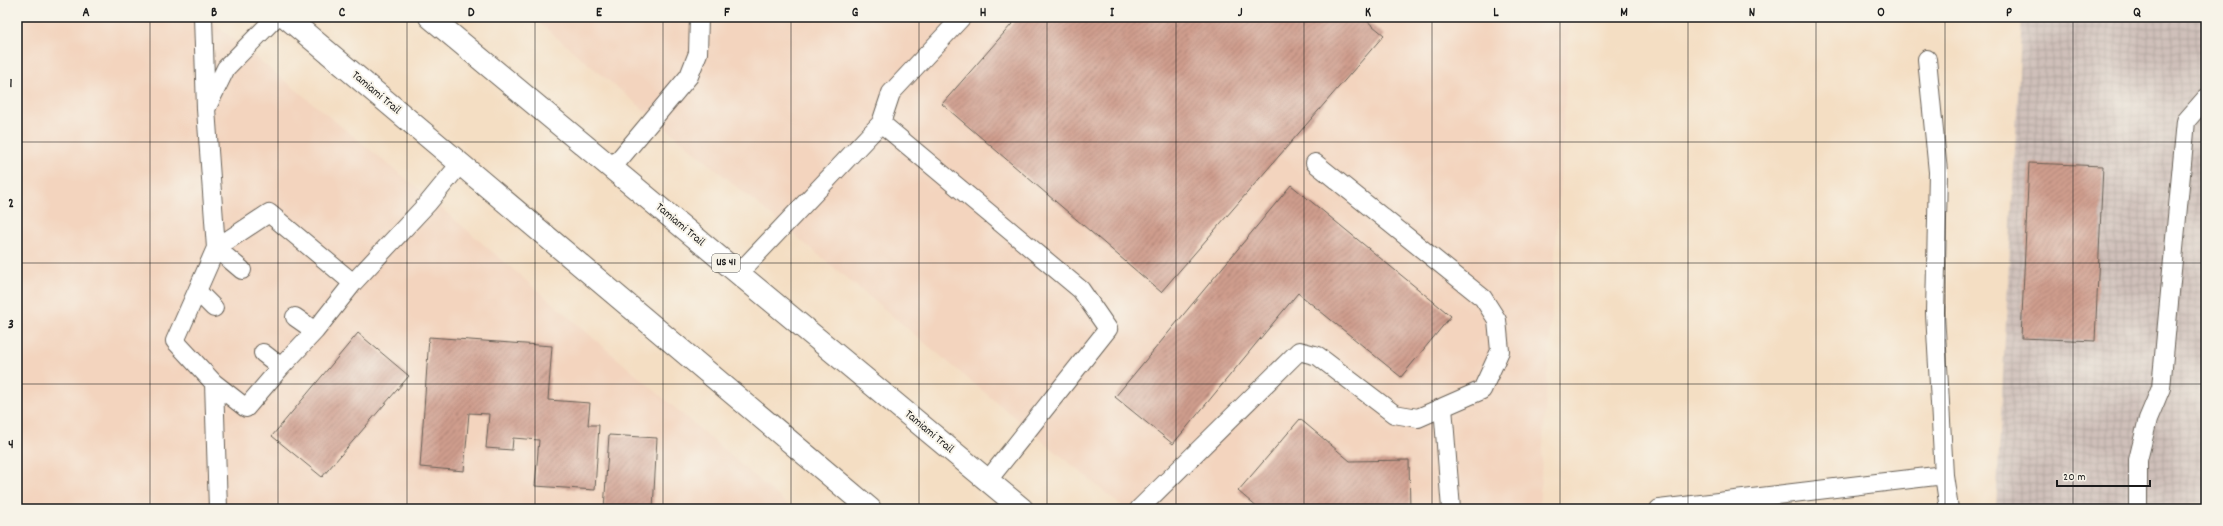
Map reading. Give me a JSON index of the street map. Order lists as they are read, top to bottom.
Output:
{
  "streets": {
    "main road": ["Tamiami Trail", "US 41"]
  },
  "scale_bar": "20 m",
  "grid": {
    "columns": [
      "A",
      "B",
      "C",
      "D",
      "E",
      "F",
      "G",
      "H",
      "I",
      "J",
      "K",
      "L",
      "M",
      "N",
      "O",
      "P",
      "Q"
    ],
    "rows": [
      "1",
      "2",
      "3",
      "4"
    ]
  }
}
